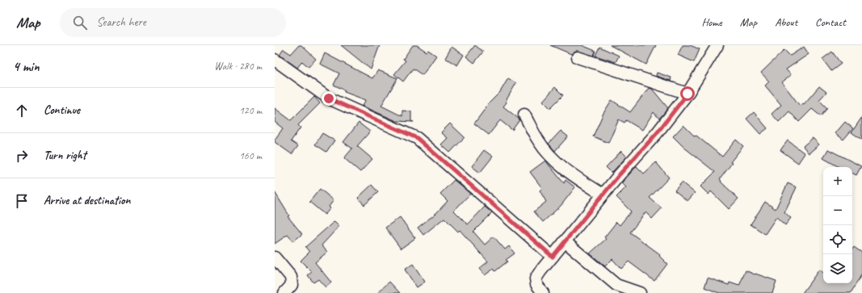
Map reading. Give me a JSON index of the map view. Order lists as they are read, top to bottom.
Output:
{
  "page": {
    "header": "Map",
    "search": "Search here",
    "nav": [
      "Home",
      "Map",
      "About",
      "Contact"
    ],
    "heading": ["4 min", "Walk · 280 m"],
    "list": [
      ["Continue", "120 m"],
      ["Turn right", "160 m"],
      "Arrive at destination"
    ],
    "map_buttons": ["+", "−"]
  }
}
